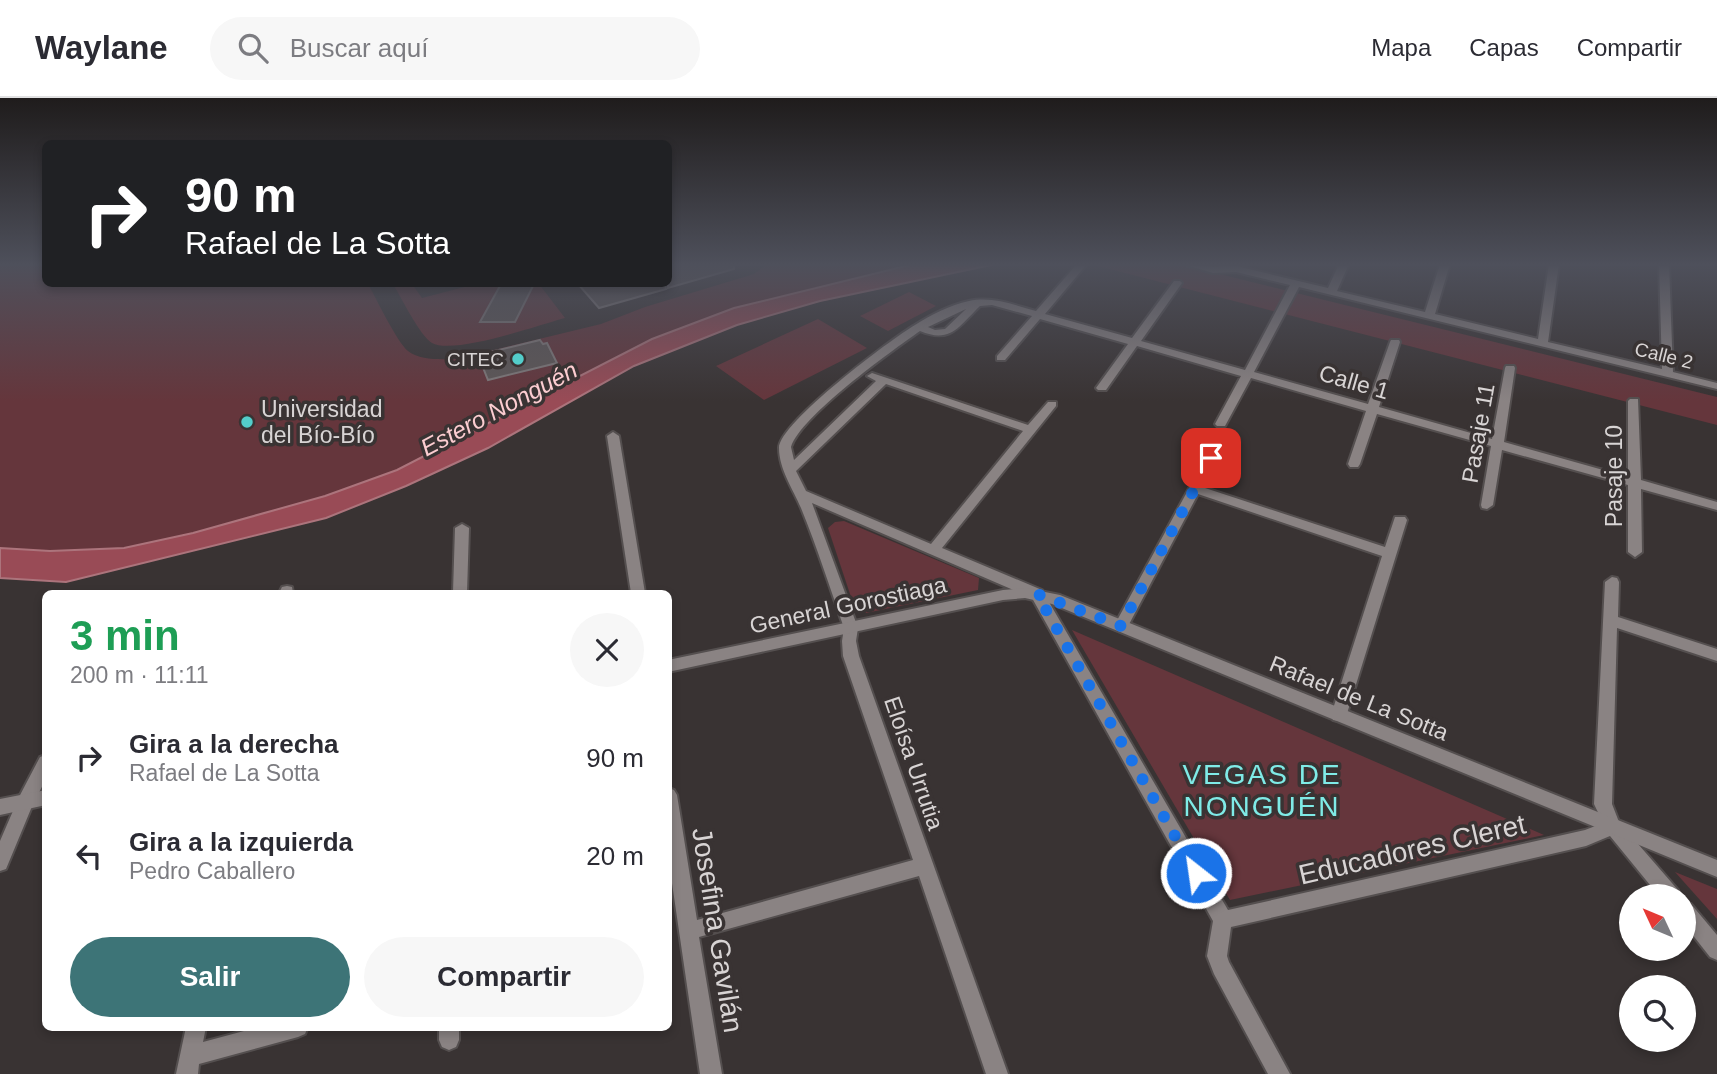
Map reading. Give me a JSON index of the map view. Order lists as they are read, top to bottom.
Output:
{
  "streets": {
    "street": [
      "Calle 2",
      "Calle 1",
      "Pasaje 11",
      "Pasaje 10",
      "General Gorostiaga",
      "Rafael de La Sotta",
      "Eloísa Urrutia",
      "Educadores Cleret",
      "Josefina Gavilán"
    ]
  },
  "crossings": [
    ["Calle 1", "Pasaje 11"],
    ["Calle 1", "Pasaje 10"],
    ["Calle 1", "Eloísa Urrutia"],
    ["General Gorostiaga", "Rafael de La Sotta"],
    ["General Gorostiaga", "Eloísa Urrutia"],
    ["Rafael de La Sotta", "Eloísa Urrutia"],
    ["Rafael de La Sotta", "Educadores Cleret"]
  ],
  "districts": ["VEGAS DE NONGUÉN"],
  "water": ["Estero Nonguén"],
  "places": ["CITEC", "Universidad del Bío-Bío"],
  "north": "top left",
  "page": {
    "header": "Waylane",
    "search": "Buscar aquí",
    "nav": ["Mapa", "Capas", "Compartir"],
    "turn": ["90 m", "Rafael de La Sotta"],
    "heading": ["3 min", "200 m · 11:11"],
    "list": [
      {
        "name": "Gira a la derecha",
        "note": "Rafael de La Sotta",
        "value": "90 m"
      },
      {
        "name": "Gira a la izquierda",
        "note": "Pedro Caballero",
        "value": "20 m"
      }
    ],
    "buttons": ["Salir", "Compartir"]
  }
}
